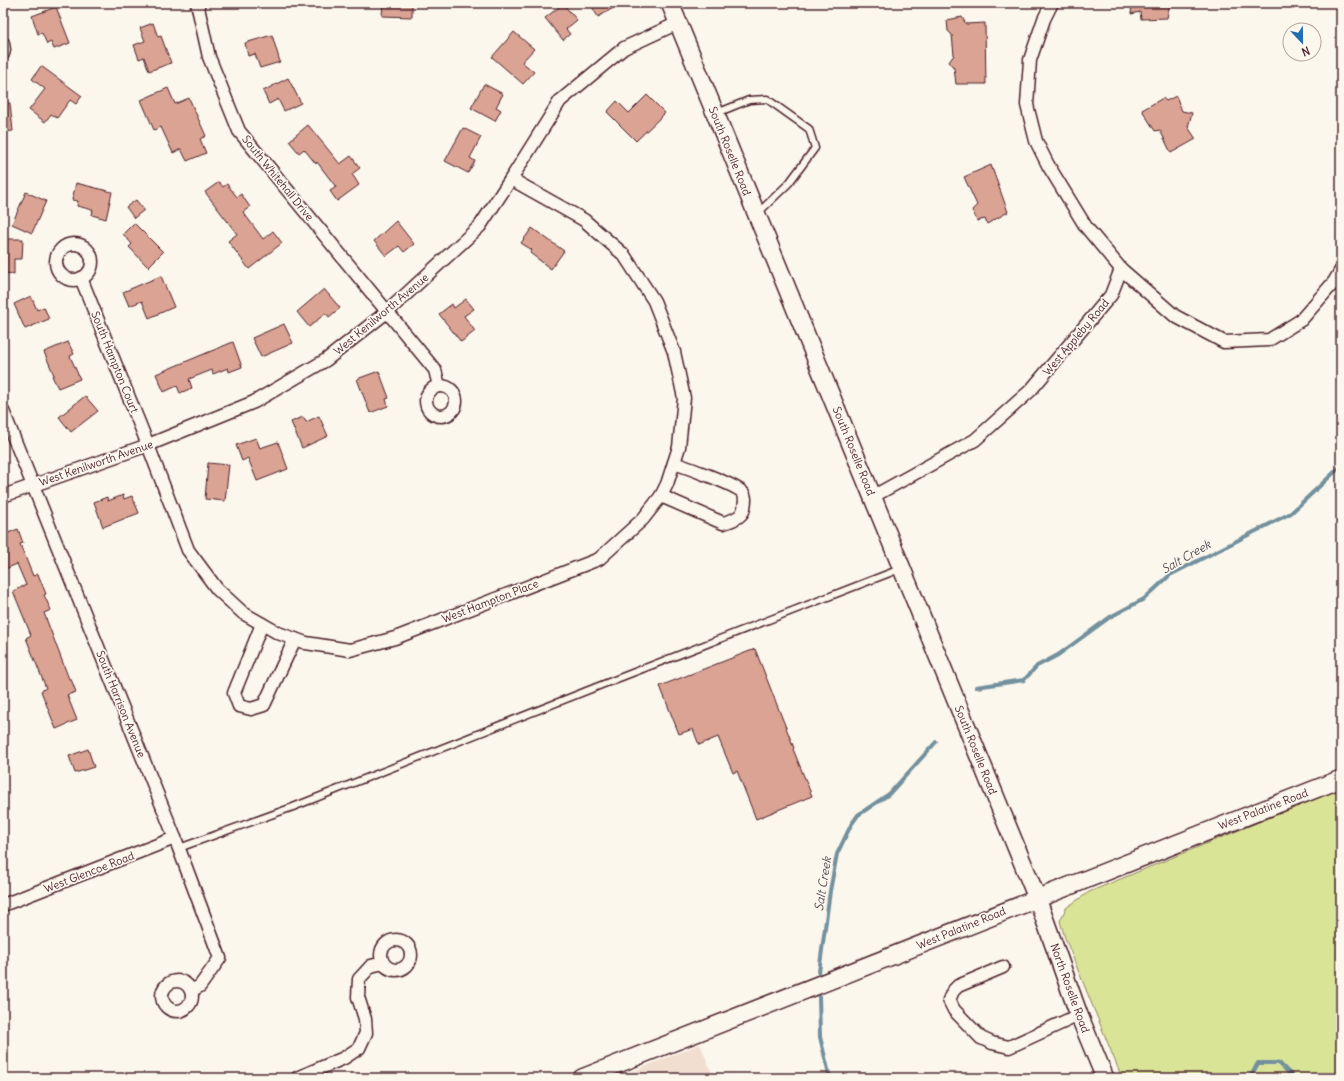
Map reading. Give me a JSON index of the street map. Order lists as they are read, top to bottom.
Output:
{
  "streets": {
    "main road": ["South Roselle Road", "West Palatine Road", "North Roselle Road"],
    "street": [
      "South Whitehall Drive",
      "West Kenilworth Avenue",
      "West Appleby Road",
      "South Hampton Court",
      "West Hampton Place",
      "South Harrison Avenue",
      "West Glencoe Road"
    ]
  },
  "crossings": [
    ["South Roselle Road", "West Kenilworth Avenue"],
    ["South Roselle Road", "West Appleby Road"],
    ["South Roselle Road", "West Palatine Road"],
    ["South Roselle Road", "North Roselle Road"],
    ["South Whitehall Drive", "West Kenilworth Avenue"],
    ["West Kenilworth Avenue", "South Hampton Court"],
    ["West Kenilworth Avenue", "West Hampton Place"],
    ["West Kenilworth Avenue", "South Harrison Avenue"],
    ["South Hampton Court", "West Hampton Place"],
    ["South Harrison Avenue", "West Glencoe Road"],
    ["West Palatine Road", "North Roselle Road"]
  ],
  "water": ["Salt Creek"],
  "north": "bottom"
}
